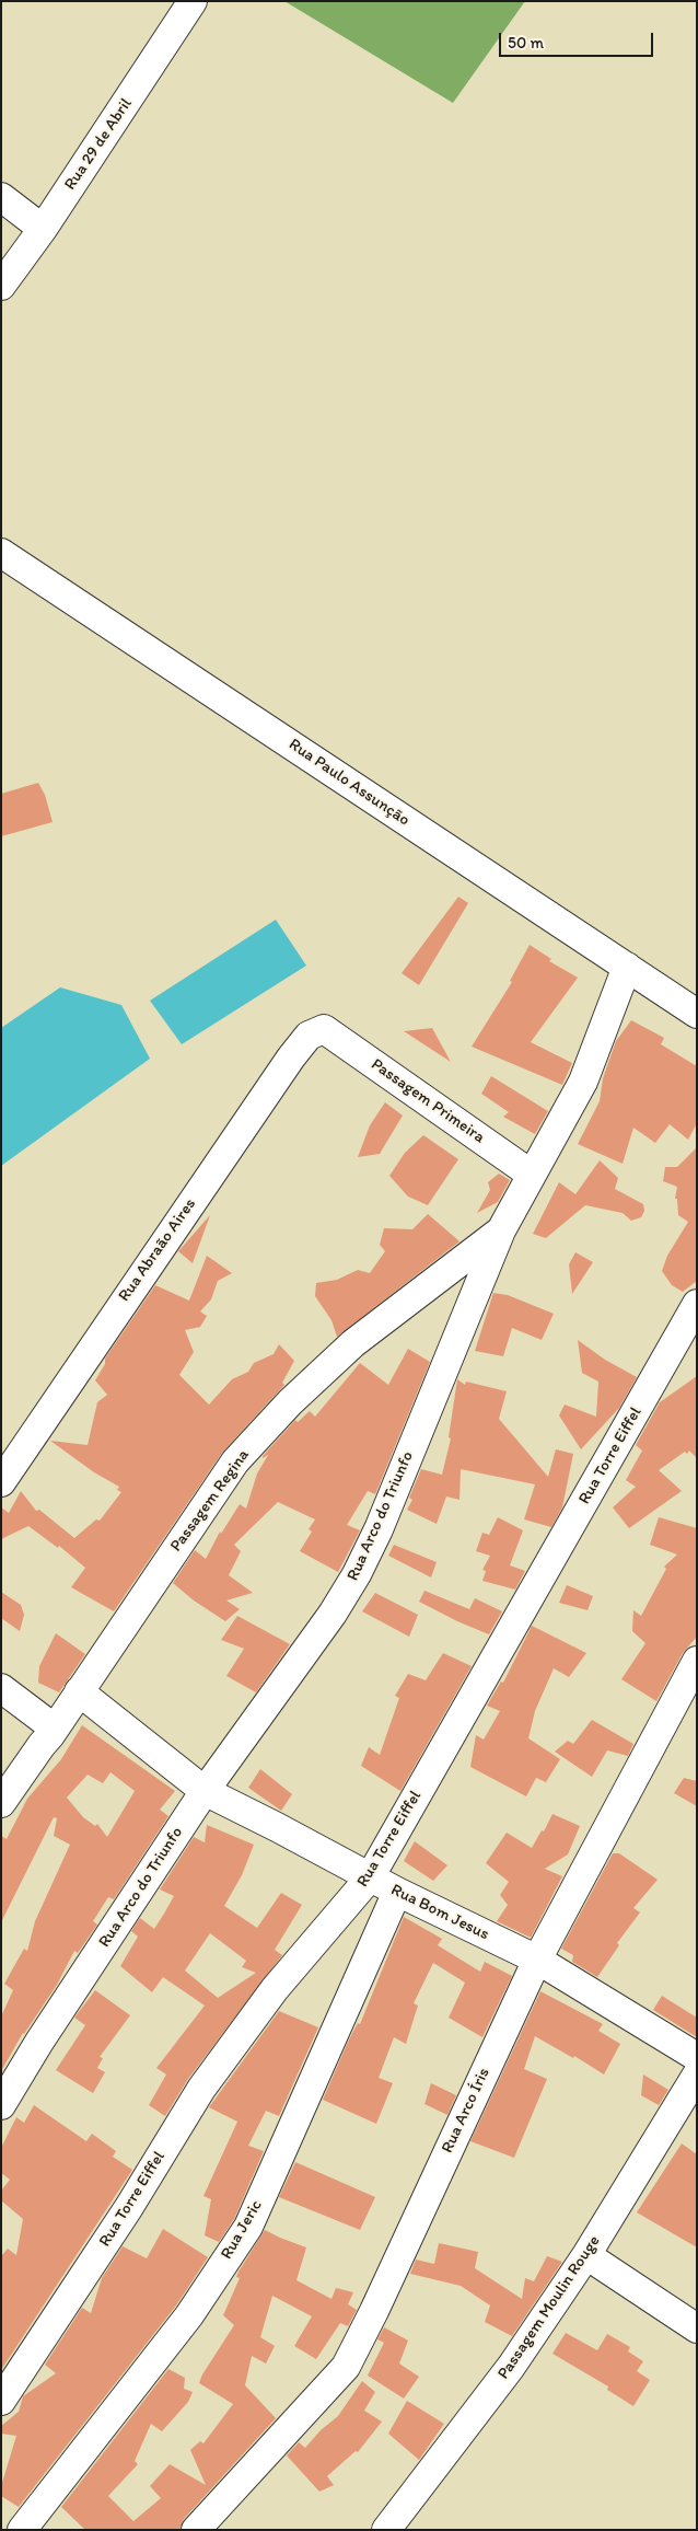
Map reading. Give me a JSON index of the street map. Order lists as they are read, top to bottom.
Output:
{
  "streets": {
    "street": [
      "Rua 29 de Abril",
      "Rua Paulo Assunção",
      "Passagem Primeira",
      "Rua Abraão Aires",
      "Rua Torre Eiffel",
      "Passagem Regina",
      "Rua Arco do Triunfo",
      "Rua Bom Jesus",
      "Rua Arco Íris",
      "Rua Jeric",
      "Passagem Moulin Rouge"
    ]
  },
  "crossings": [
    ["Rua Paulo Assunção", "Rua Arco do Triunfo"],
    ["Passagem Primeira", "Rua Abraão Aires"],
    ["Passagem Primeira", "Rua Arco do Triunfo"],
    ["Rua Torre Eiffel", "Rua Bom Jesus"],
    ["Passagem Regina", "Rua Arco do Triunfo"],
    ["Passagem Regina", "Rua Bom Jesus"],
    ["Rua Arco do Triunfo", "Rua Bom Jesus"],
    ["Rua Bom Jesus", "Rua Arco Íris"],
    ["Rua Bom Jesus", "Rua Jeric"]
  ],
  "scale_bar": "50 m"
}
